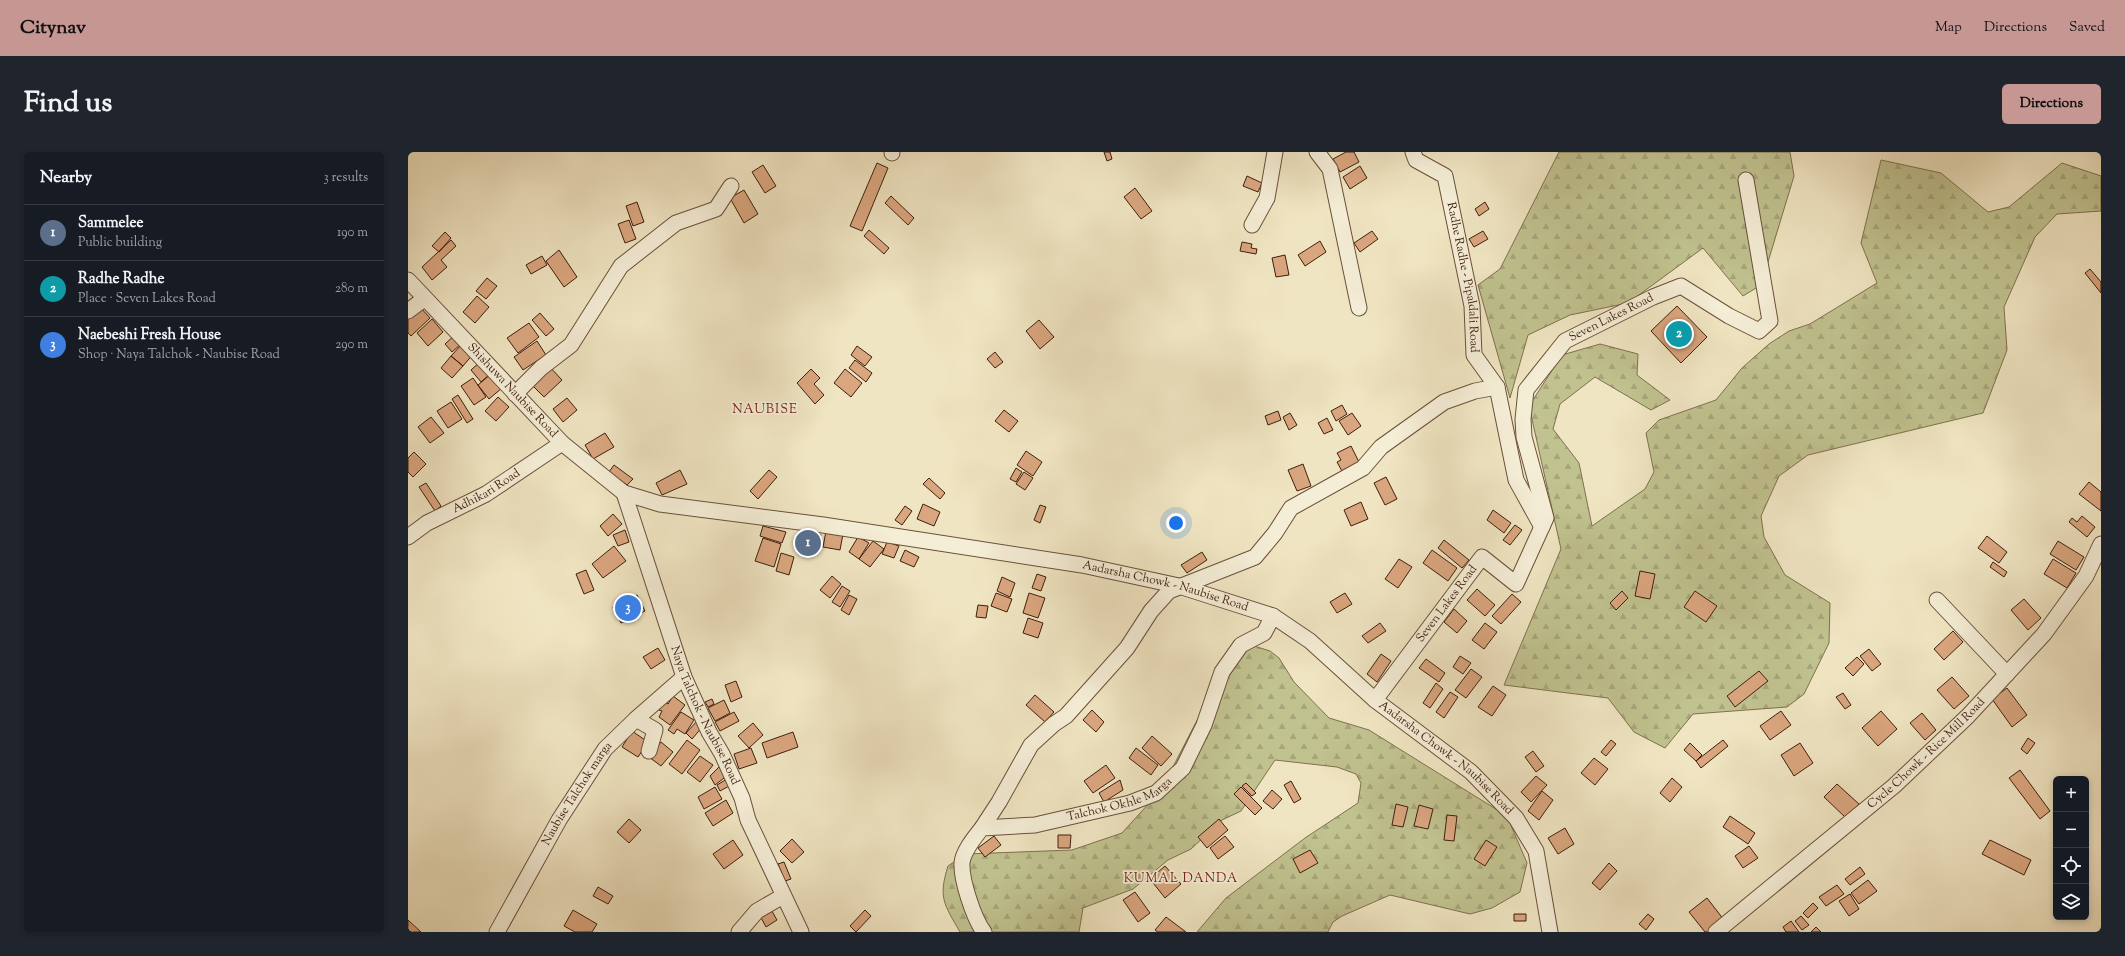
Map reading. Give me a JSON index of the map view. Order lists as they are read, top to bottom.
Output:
{
  "streets": {
    "street": [
      "Radhe Radhe - Pipaldali Road",
      "Seven Lakes Road",
      "Shishuwa Naubise Road",
      "Adhikari Road",
      "Aadarsha Chowk - Naubise Road",
      "Naya Talchok - Naubise Road",
      "Cycle Chowk - Rice Mill Road",
      "Naubise Talchok marga",
      "Talchok Okhle Marga"
    ]
  },
  "crossings": [
    ["Radhe Radhe - Pipaldali Road", "Seven Lakes Road"],
    ["Seven Lakes Road", "Aadarsha Chowk - Naubise Road"],
    ["Shishuwa Naubise Road", "Adhikari Road"],
    ["Shishuwa Naubise Road", "Aadarsha Chowk - Naubise Road"],
    ["Shishuwa Naubise Road", "Naya Talchok - Naubise Road"],
    ["Aadarsha Chowk - Naubise Road", "Naya Talchok - Naubise Road"],
    ["Aadarsha Chowk - Naubise Road", "Talchok Okhle Marga"],
    ["Naya Talchok - Naubise Road", "Naubise Talchok marga"]
  ],
  "districts": ["NAUBISE", "KUMAL DANDA"],
  "page": {
    "header": "Citynav",
    "nav": ["Map", "Directions", "Saved"],
    "title": "Find us",
    "buttons": "Directions",
    "heading": ["Nearby", "3 results"],
    "list": [
      {
        "mark": "1",
        "name": "Sammelee",
        "note": "Public building",
        "value": "190 m"
      },
      {
        "mark": "2",
        "name": "Radhe Radhe",
        "note": "Place · Seven Lakes Road",
        "value": "280 m"
      },
      {
        "mark": "3",
        "name": "Naebeshi Fresh House",
        "note": "Shop · Naya Talchok - Naubise Road",
        "value": "290 m"
      }
    ],
    "pins": ["2", "1", "3"],
    "map_buttons": ["+", "−"]
  }
}
